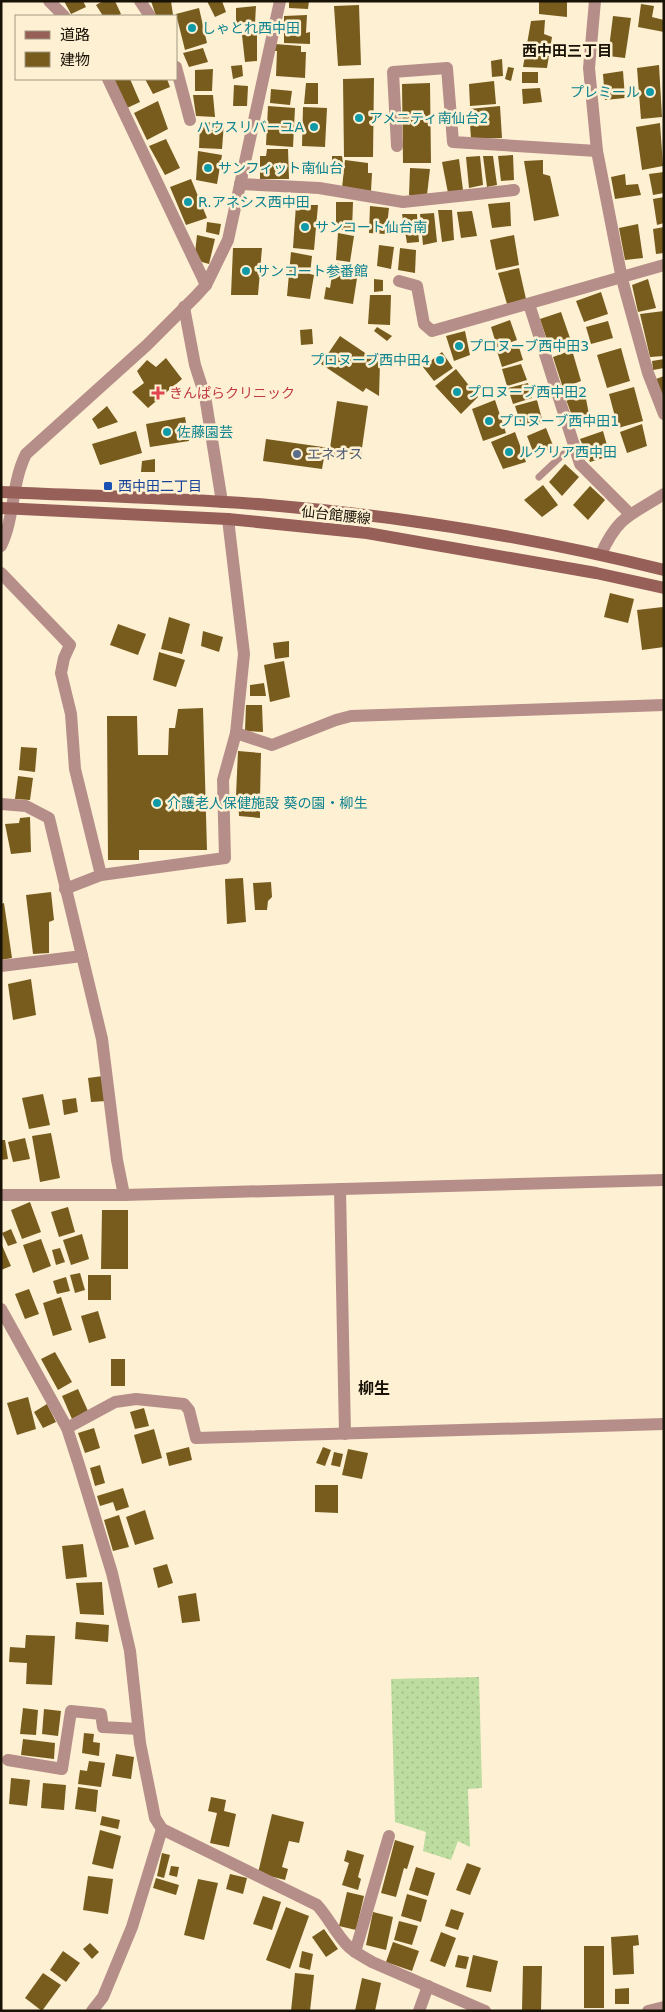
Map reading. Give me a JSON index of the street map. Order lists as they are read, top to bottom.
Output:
{
  "streets": {
    "main road": ["仙台館腰線"]
  },
  "districts": ["西中田三丁目", "柳生"],
  "places": {
    "other": [
      "しゃとれ西中田",
      "プレミール",
      "アメニティ南仙台2",
      "ハウスリバーユA",
      "サンフィット南仙台",
      "R.アネシス西中田",
      "サンコート仙台南",
      "サンコート参番館",
      "プロヌーブ西中田3",
      "プロヌーブ西中田4",
      "プロヌーブ西中田2",
      "プロヌーブ西中田1",
      "佐藤園芸",
      "ルクリア西中田",
      "エネオス",
      "介護老人保健施設 葵の園・柳生"
    ],
    "health": ["きんぱらクリニック"],
    "transit": ["西中田二丁目"]
  },
  "legend": ["道路", "建物"]
}
